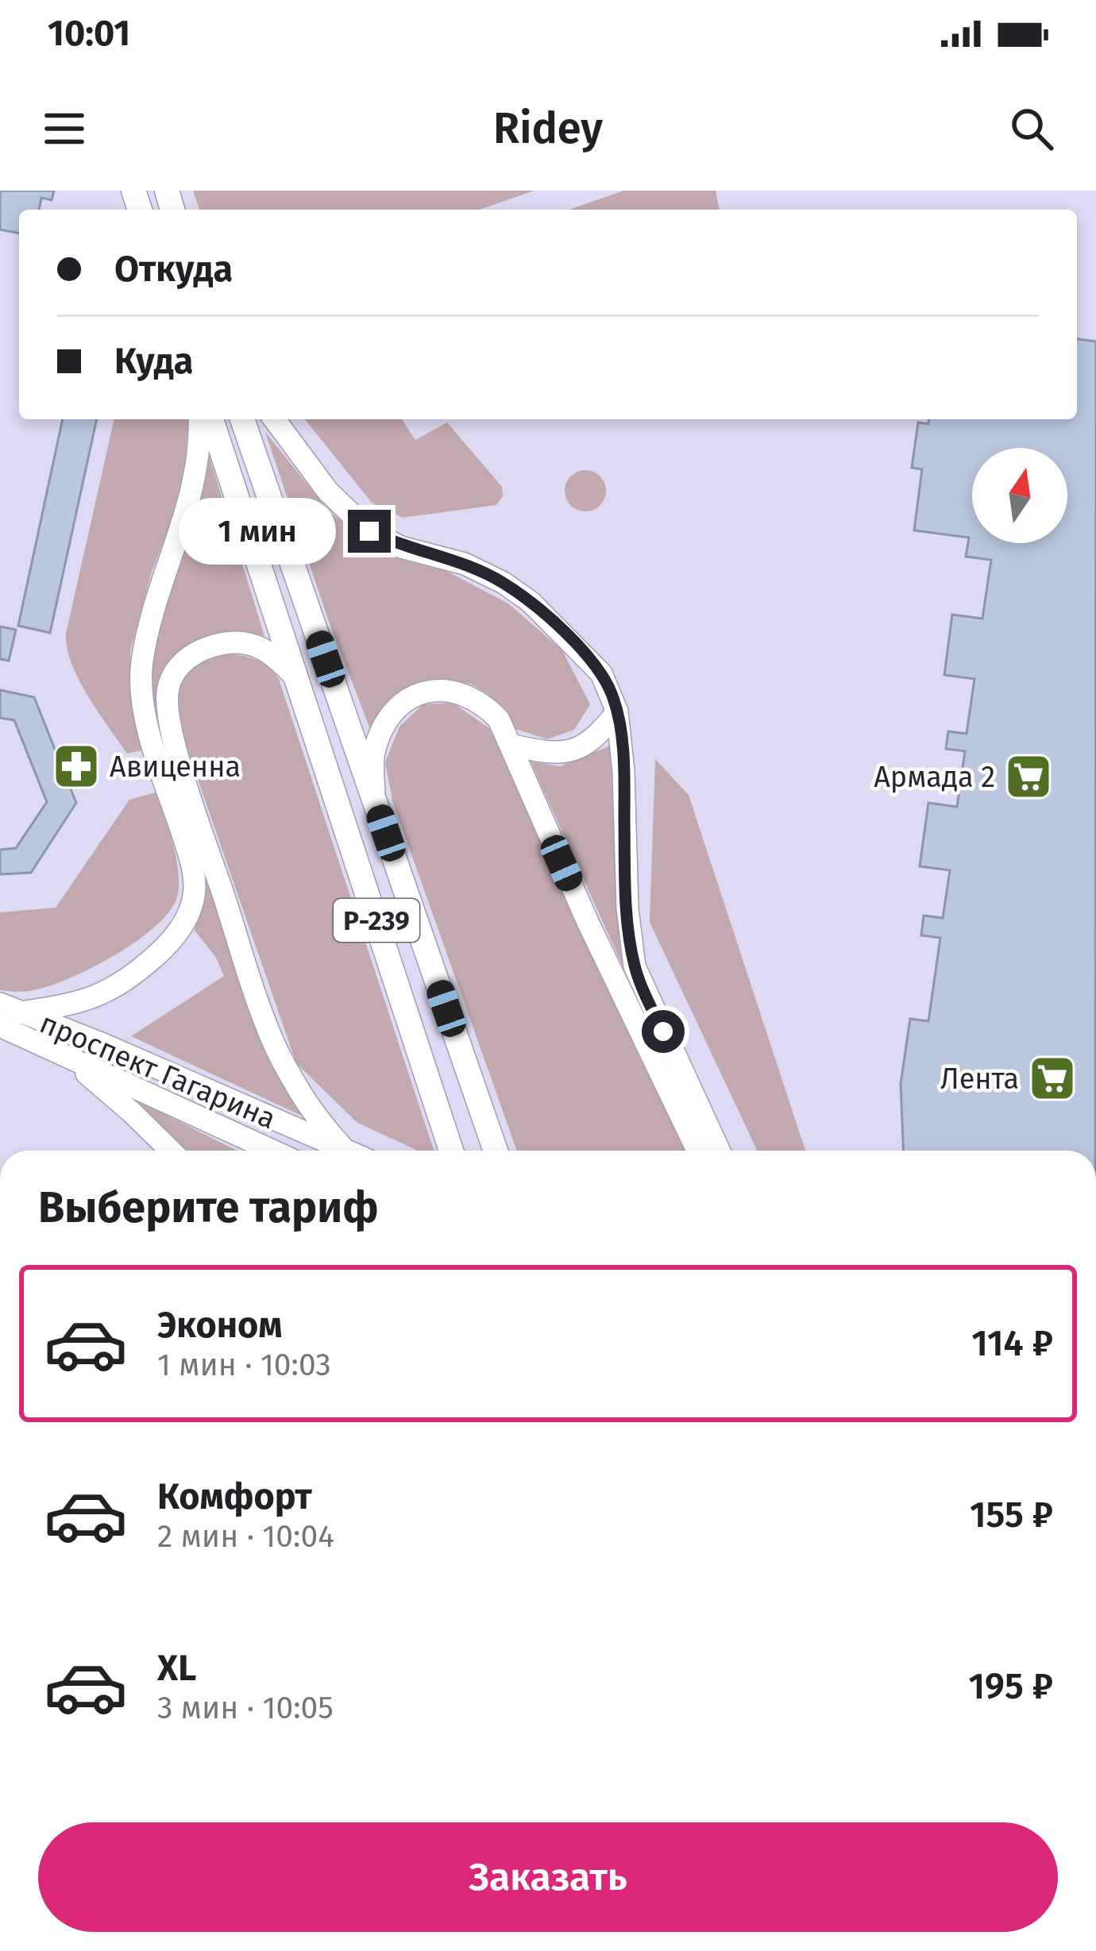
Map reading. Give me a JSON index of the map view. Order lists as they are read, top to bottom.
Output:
{
  "streets": {
    "highway": ["Р-239"],
    "main road": ["проспект Гагарина"]
  },
  "places": {
    "pharmacy": ["Авиценна"],
    "supermarket": ["Армада 2", "Лента"]
  },
  "north": "top",
  "page": {
    "status": "10:01",
    "header": "Ridey",
    "banner": ["Откуда", "Куда"],
    "bubble": "1 мин",
    "heading": "Выберите тариф",
    "list": [
      {
        "name": "Эконом",
        "note": "1 мин · 10:03",
        "value": "114 ₽"
      },
      {
        "name": "Комфорт",
        "note": "2 мин · 10:04",
        "value": "155 ₽"
      },
      {
        "name": "XL",
        "note": "3 мин · 10:05",
        "value": "195 ₽"
      }
    ],
    "buttons": "Заказать"
  }
}
